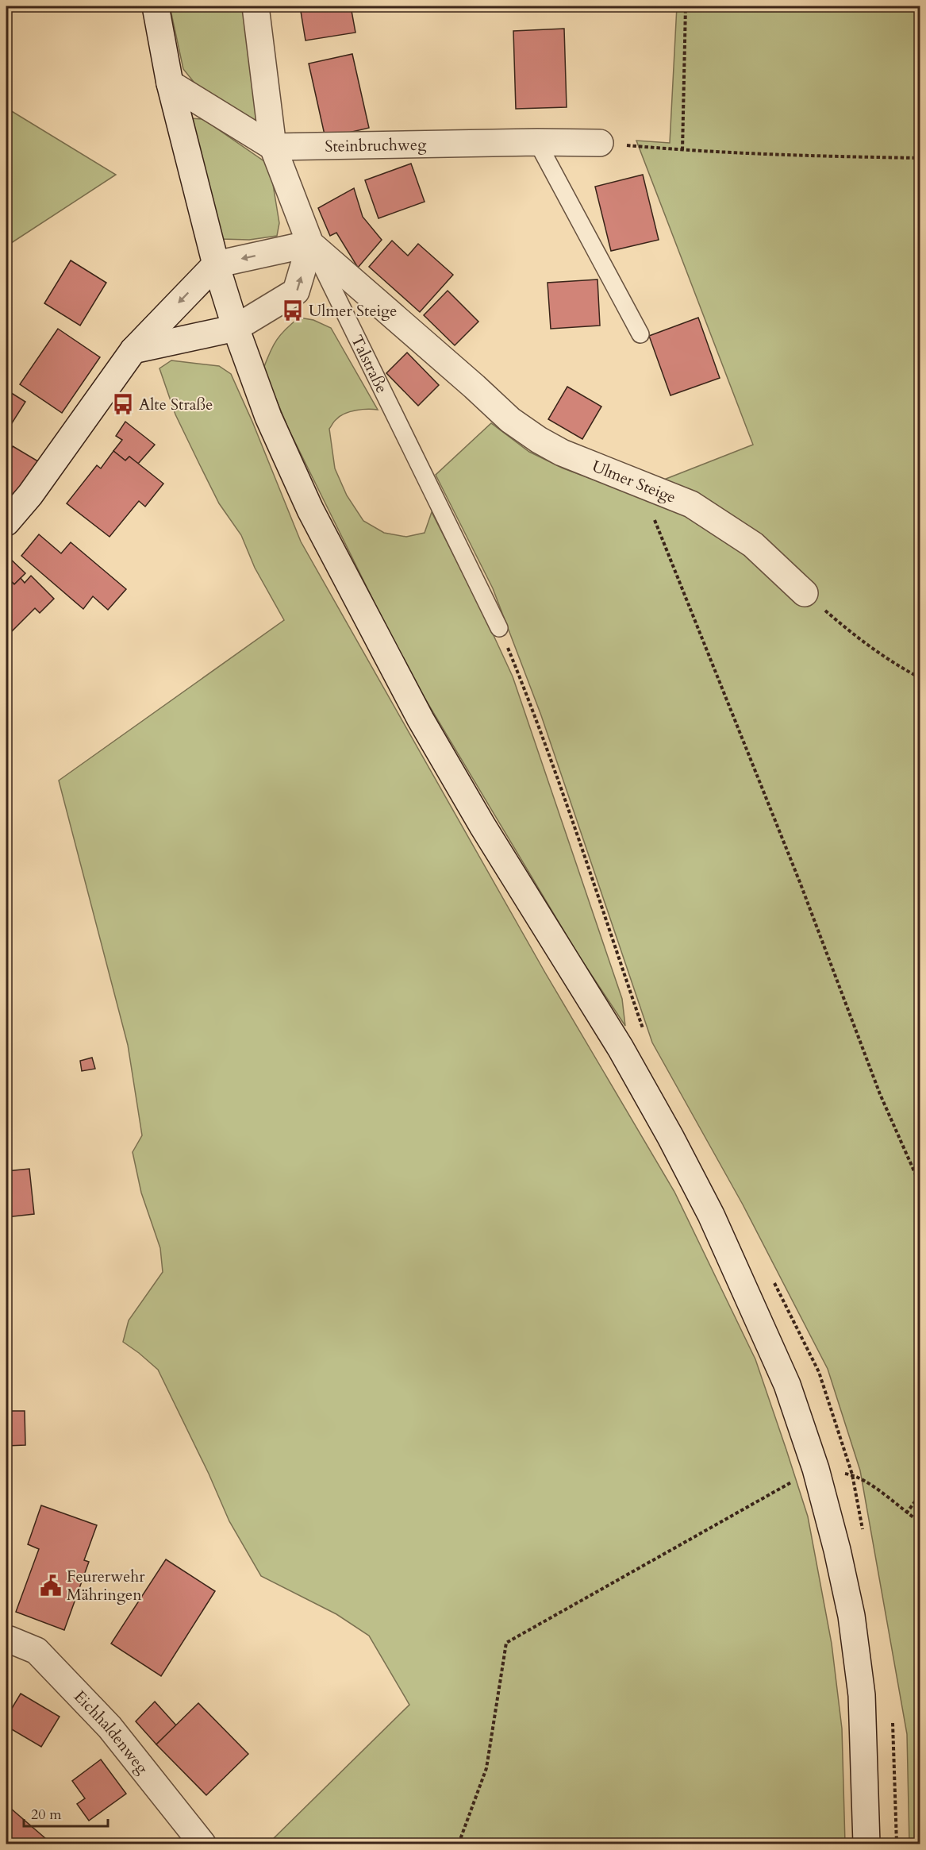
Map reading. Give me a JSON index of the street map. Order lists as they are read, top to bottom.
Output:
{
  "streets": {
    "street": [
      "Steinbruchweg",
      "Talstraße",
      "Ulmer Steige",
      "Eichhaldenweg"
    ]
  },
  "crossings": [
    ["Steinbruchweg", "Talstraße"],
    ["Talstraße", "Ulmer Steige"]
  ],
  "places": {
    "bus stop": ["Ulmer Steige", "Alte Straße"],
    "public building": ["Feurerwehr Mähringen"]
  },
  "scale_bar": "20 m"
}
